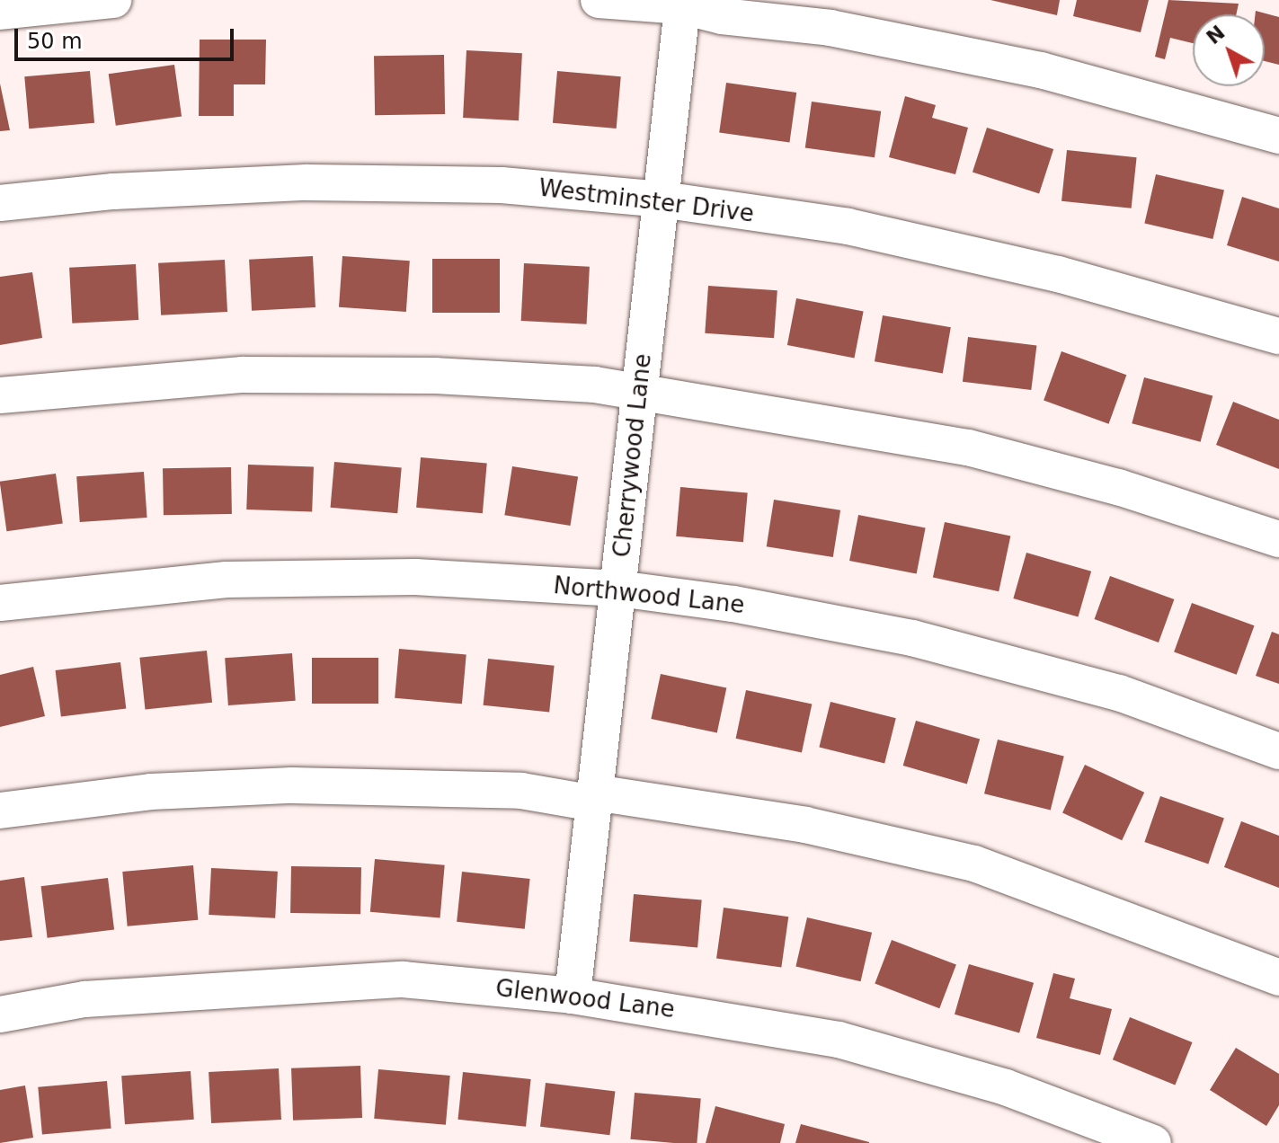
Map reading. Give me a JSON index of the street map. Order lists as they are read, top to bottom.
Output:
{
  "streets": {
    "street": [
      "Westminster Drive",
      "Cherrywood Lane",
      "Northwood Lane",
      "Glenwood Lane"
    ]
  },
  "crossings": [
    ["Westminster Drive", "Cherrywood Lane"],
    ["Cherrywood Lane", "Northwood Lane"],
    ["Cherrywood Lane", "Glenwood Lane"]
  ],
  "scale_bar": "50 m",
  "north": "top left"
}
